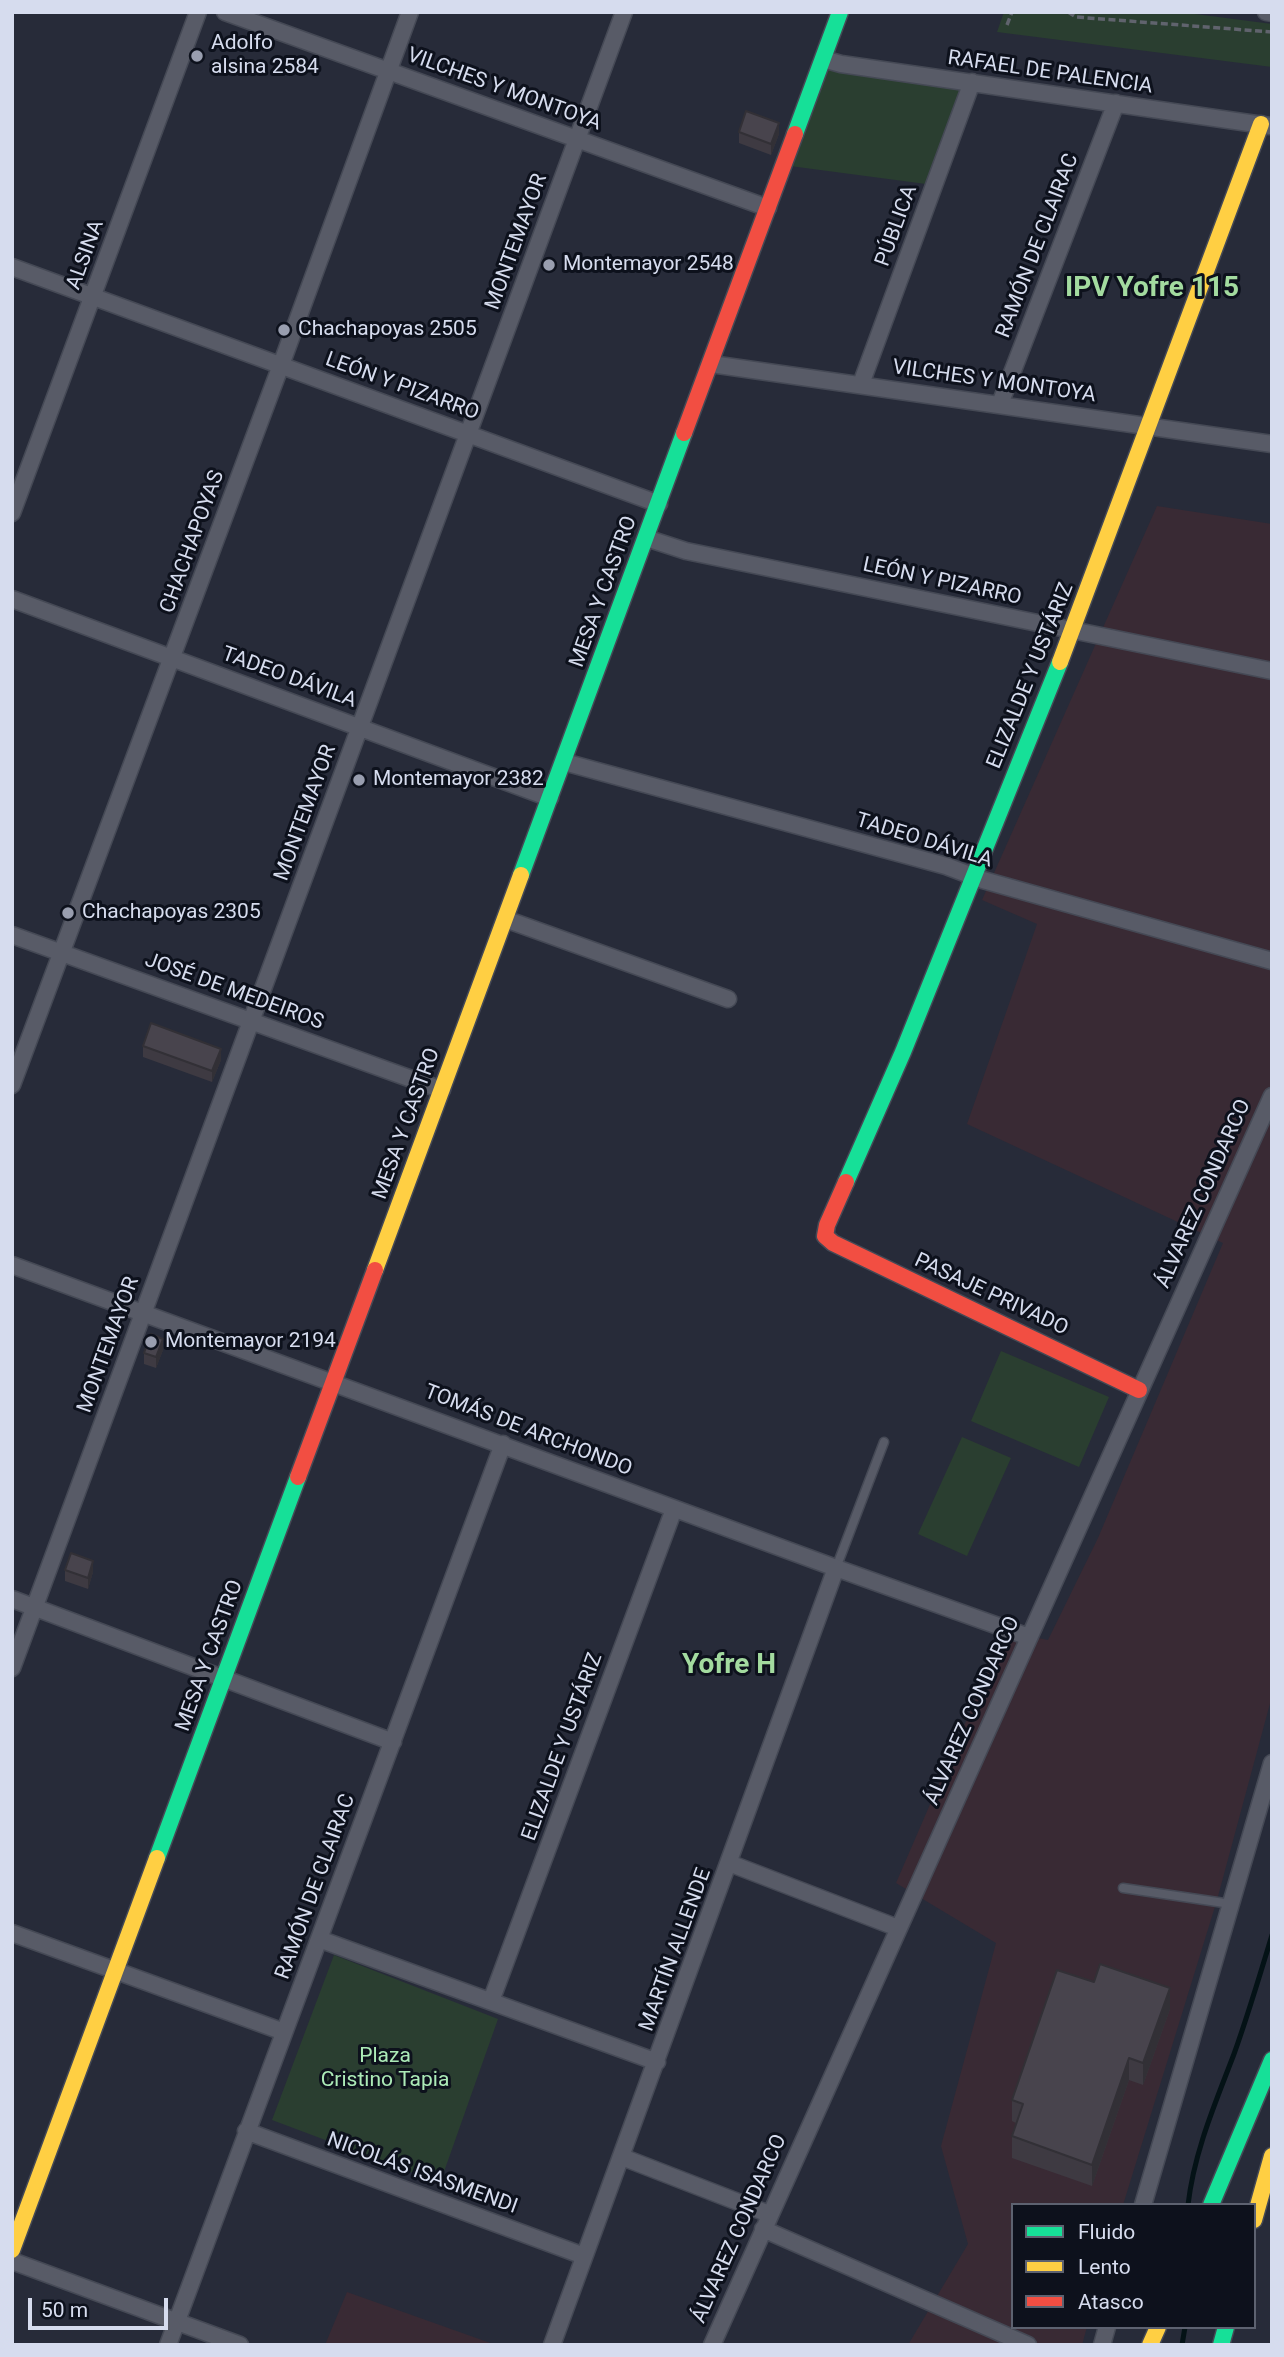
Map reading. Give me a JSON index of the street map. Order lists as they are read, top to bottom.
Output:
{
  "streets": {
    "main road": ["MESA Y CASTRO", "ELIZALDE Y USTÁRIZ", "PASAJE PRIVADO"],
    "street": [
      "RAFAEL DE PALENCIA",
      "VILCHES Y MONTOYA",
      "PÚBLICA",
      "MONTEMAYOR",
      "RAMÓN DE CLAIRAC",
      "ALSINA",
      "LEÓN Y PIZARRO",
      "CHACHAPOYAS",
      "TADEO DÁVILA",
      "JOSÉ DE MEDEIROS",
      "ÁLVAREZ CONDARCO",
      "TOMÁS DE ARCHONDO",
      "MARTÍN ALLENDE",
      "NICOLÁS ISASMENDI"
    ]
  },
  "crossings": [
    ["RAFAEL DE PALENCIA", "PÚBLICA"],
    ["RAFAEL DE PALENCIA", "RAMÓN DE CLAIRAC"],
    ["RAFAEL DE PALENCIA", "MESA Y CASTRO"],
    ["RAFAEL DE PALENCIA", "ELIZALDE Y USTÁRIZ"],
    ["VILCHES Y MONTOYA", "PÚBLICA"],
    ["VILCHES Y MONTOYA", "MONTEMAYOR"],
    ["VILCHES Y MONTOYA", "RAMÓN DE CLAIRAC"],
    ["VILCHES Y MONTOYA", "CHACHAPOYAS"],
    ["VILCHES Y MONTOYA", "MESA Y CASTRO"],
    ["VILCHES Y MONTOYA", "ELIZALDE Y USTÁRIZ"],
    ["MONTEMAYOR", "LEÓN Y PIZARRO"],
    ["MONTEMAYOR", "TADEO DÁVILA"],
    ["MONTEMAYOR", "JOSÉ DE MEDEIROS"],
    ["MONTEMAYOR", "TOMÁS DE ARCHONDO"],
    ["RAMÓN DE CLAIRAC", "TOMÁS DE ARCHONDO"],
    ["RAMÓN DE CLAIRAC", "NICOLÁS ISASMENDI"],
    ["ALSINA", "LEÓN Y PIZARRO"],
    ["LEÓN Y PIZARRO", "CHACHAPOYAS"],
    ["LEÓN Y PIZARRO", "MESA Y CASTRO"],
    ["LEÓN Y PIZARRO", "ELIZALDE Y USTÁRIZ"],
    ["CHACHAPOYAS", "TADEO DÁVILA"],
    ["CHACHAPOYAS", "JOSÉ DE MEDEIROS"],
    ["MESA Y CASTRO", "TADEO DÁVILA"],
    ["MESA Y CASTRO", "JOSÉ DE MEDEIROS"],
    ["MESA Y CASTRO", "TOMÁS DE ARCHONDO"],
    ["ELIZALDE Y USTÁRIZ", "TADEO DÁVILA"],
    ["ELIZALDE Y USTÁRIZ", "PASAJE PRIVADO"],
    ["ELIZALDE Y USTÁRIZ", "TOMÁS DE ARCHONDO"],
    ["ÁLVAREZ CONDARCO", "PASAJE PRIVADO"],
    ["ÁLVAREZ CONDARCO", "TOMÁS DE ARCHONDO"],
    ["TOMÁS DE ARCHONDO", "MARTÍN ALLENDE"],
    ["MARTÍN ALLENDE", "NICOLÁS ISASMENDI"]
  ],
  "districts": ["IPV Yofre 115", "Yofre H"],
  "parks": ["Plaza Cristino Tapia"],
  "places": [
    "Adolfo alsina 2584",
    "Montemayor 2548",
    "Chachapoyas 2505",
    "Montemayor 2382",
    "Chachapoyas 2305",
    "Montemayor 2194"
  ],
  "legend": ["Fluido", "Lento", "Atasco"],
  "scale_bar": "50 m"
}
